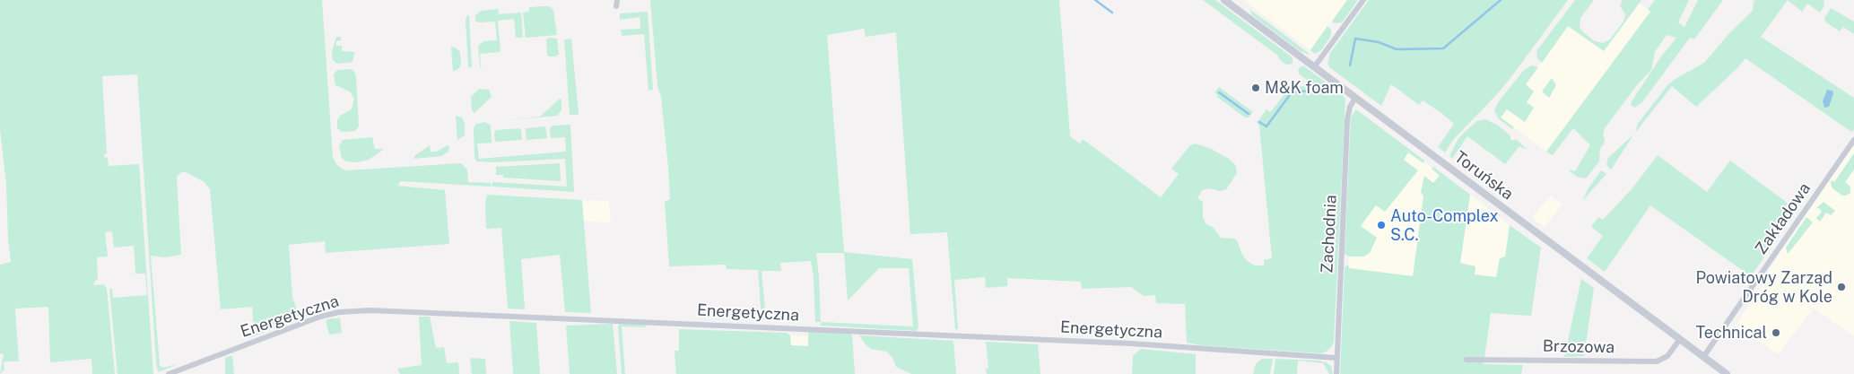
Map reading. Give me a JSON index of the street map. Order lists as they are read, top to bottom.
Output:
{
  "streets": {
    "street": [
      "Toruńska",
      "Zakładowa",
      "Zachodnia",
      "Energetyczna",
      "Brzozowa"
    ]
  },
  "crossings": [
    ["Toruńska", "Zakładowa"],
    ["Toruńska", "Zachodnia"],
    ["Toruńska", "Brzozowa"],
    ["Zachodnia", "Energetyczna"]
  ],
  "places": [
    "M&K foam",
    "Auto-Complex S.C.",
    "Powiatowy Zarząd Dróg w Kole",
    "Technical"
  ]
}
